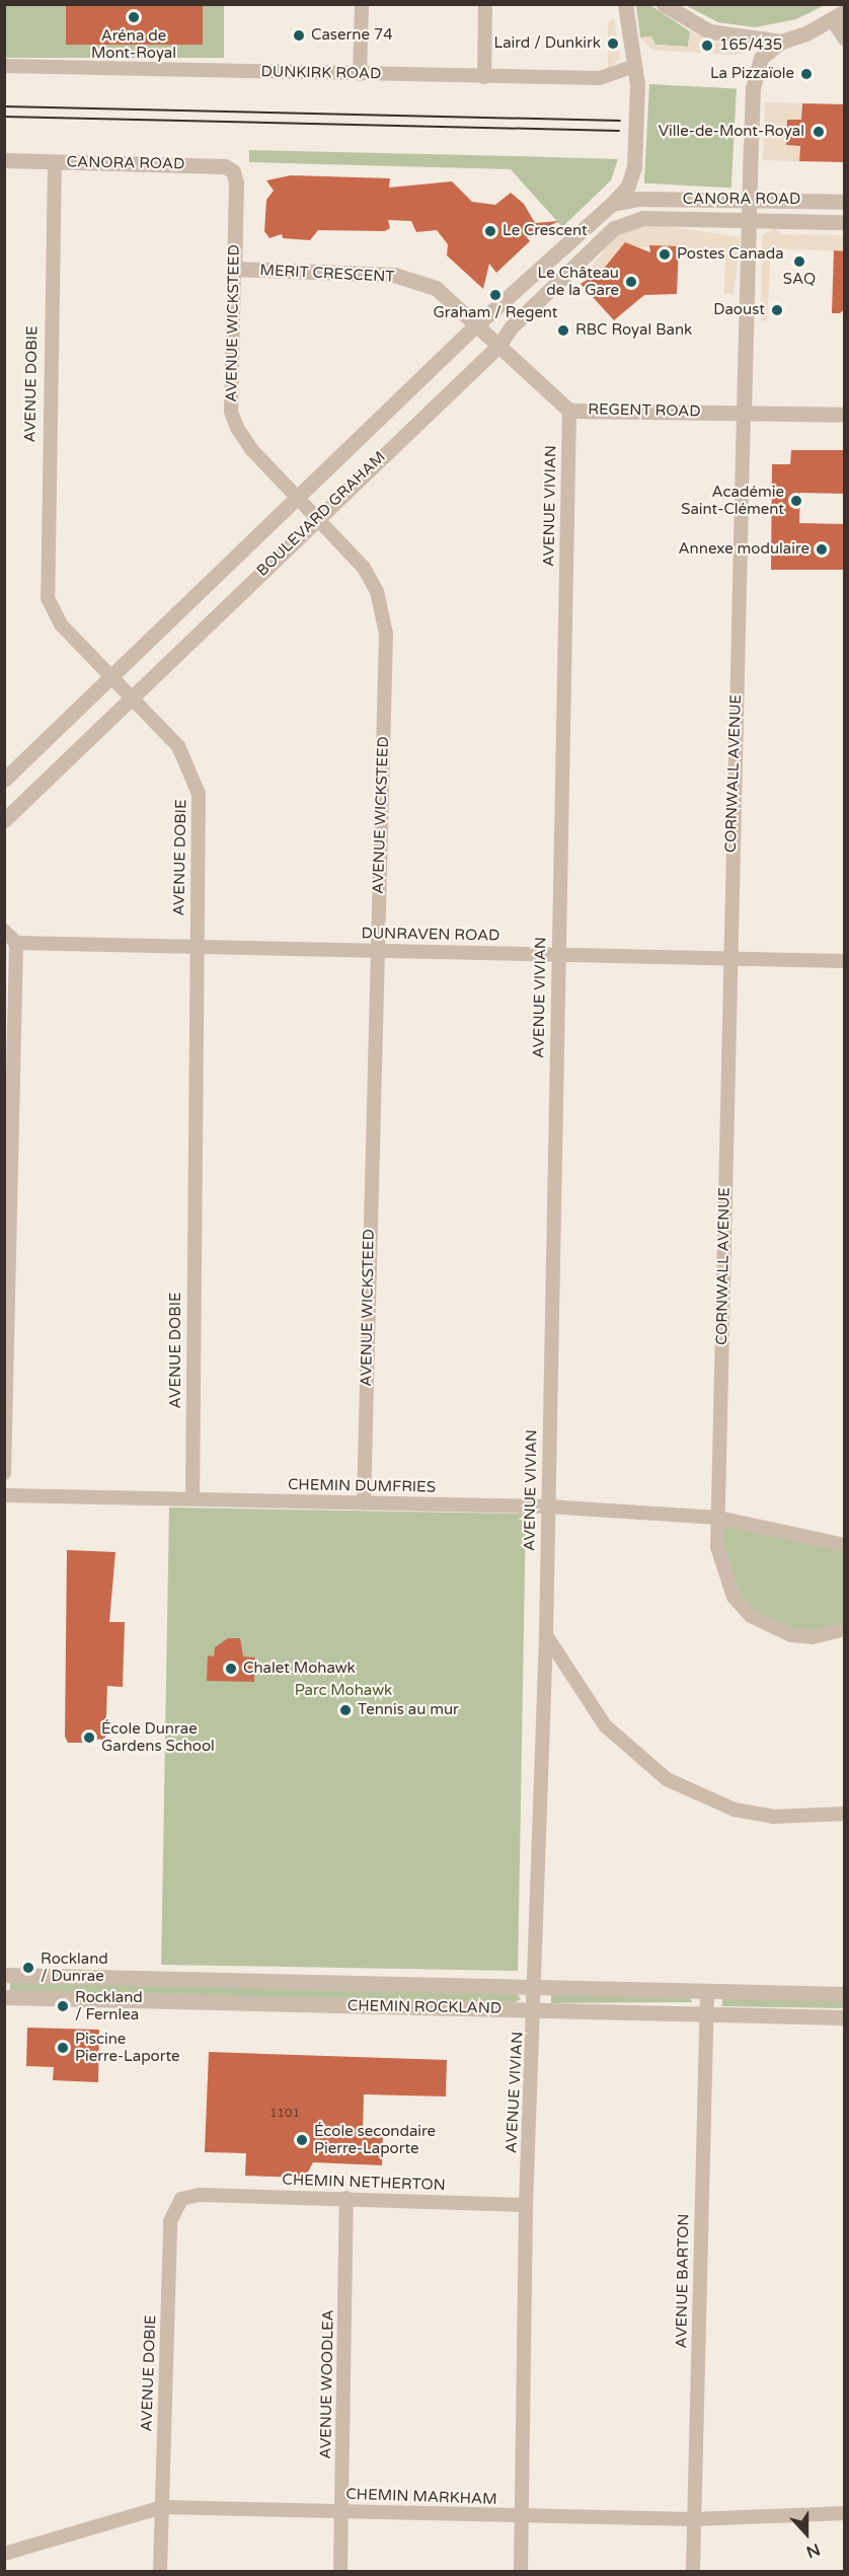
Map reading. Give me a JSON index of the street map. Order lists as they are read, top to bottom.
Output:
{
  "streets": {
    "street": [
      "DUNKIRK ROAD",
      "CANORA ROAD",
      "MERIT CRESCENT",
      "AVENUE WICKSTEED",
      "AVENUE DOBIE",
      "REGENT ROAD",
      "AVENUE VIVIAN",
      "BOULEVARD GRAHAM",
      "CORNWALL AVENUE",
      "DUNRAVEN ROAD",
      "CHEMIN DUMFRIES",
      "CHEMIN ROCKLAND",
      "CHEMIN NETHERTON",
      "AVENUE BARTON",
      "AVENUE WOODLEA",
      "CHEMIN MARKHAM"
    ]
  },
  "crossings": [
    ["CANORA ROAD", "AVENUE WICKSTEED"],
    ["CANORA ROAD", "AVENUE DOBIE"],
    ["CANORA ROAD", "BOULEVARD GRAHAM"],
    ["CANORA ROAD", "CORNWALL AVENUE"],
    ["MERIT CRESCENT", "AVENUE WICKSTEED"],
    ["MERIT CRESCENT", "REGENT ROAD"],
    ["MERIT CRESCENT", "BOULEVARD GRAHAM"],
    ["AVENUE WICKSTEED", "BOULEVARD GRAHAM"],
    ["AVENUE WICKSTEED", "DUNRAVEN ROAD"],
    ["AVENUE WICKSTEED", "CHEMIN DUMFRIES"],
    ["AVENUE DOBIE", "BOULEVARD GRAHAM"],
    ["AVENUE DOBIE", "DUNRAVEN ROAD"],
    ["AVENUE DOBIE", "CHEMIN DUMFRIES"],
    ["AVENUE DOBIE", "CHEMIN NETHERTON"],
    ["AVENUE DOBIE", "CHEMIN MARKHAM"],
    ["REGENT ROAD", "AVENUE VIVIAN"],
    ["REGENT ROAD", "BOULEVARD GRAHAM"],
    ["REGENT ROAD", "CORNWALL AVENUE"],
    ["AVENUE VIVIAN", "DUNRAVEN ROAD"],
    ["AVENUE VIVIAN", "CHEMIN DUMFRIES"],
    ["AVENUE VIVIAN", "CHEMIN ROCKLAND"],
    ["AVENUE VIVIAN", "CHEMIN NETHERTON"],
    ["AVENUE VIVIAN", "CHEMIN MARKHAM"],
    ["CORNWALL AVENUE", "DUNRAVEN ROAD"],
    ["CORNWALL AVENUE", "CHEMIN DUMFRIES"],
    ["CHEMIN ROCKLAND", "AVENUE BARTON"],
    ["CHEMIN NETHERTON", "AVENUE WOODLEA"],
    ["AVENUE BARTON", "CHEMIN MARKHAM"],
    ["AVENUE WOODLEA", "CHEMIN MARKHAM"]
  ],
  "parks": ["Parc Mohawk"],
  "places": [
    "Aréna de Mont-Royal",
    "Caserne 74",
    "Laird / Dunkirk",
    "165/435",
    "La Pizzaïole",
    "Ville-de-Mont-Royal",
    "Le Crescent",
    "Postes Canada",
    "SAQ",
    "Le Château de la Gare",
    "Graham / Regent",
    "Daoust",
    "RBC Royal Bank",
    "Académie Saint-Clément",
    "Annexe modulaire",
    "Chalet Mohawk",
    "Tennis au mur",
    "École Dunrae Gardens School",
    "Rockland / Dunrae",
    "Rockland / Fernlea",
    "Piscine Pierre-Laporte",
    "École secondaire Pierre-Laporte"
  ],
  "house_numbers": ["1101"],
  "north": "bottom"
}
